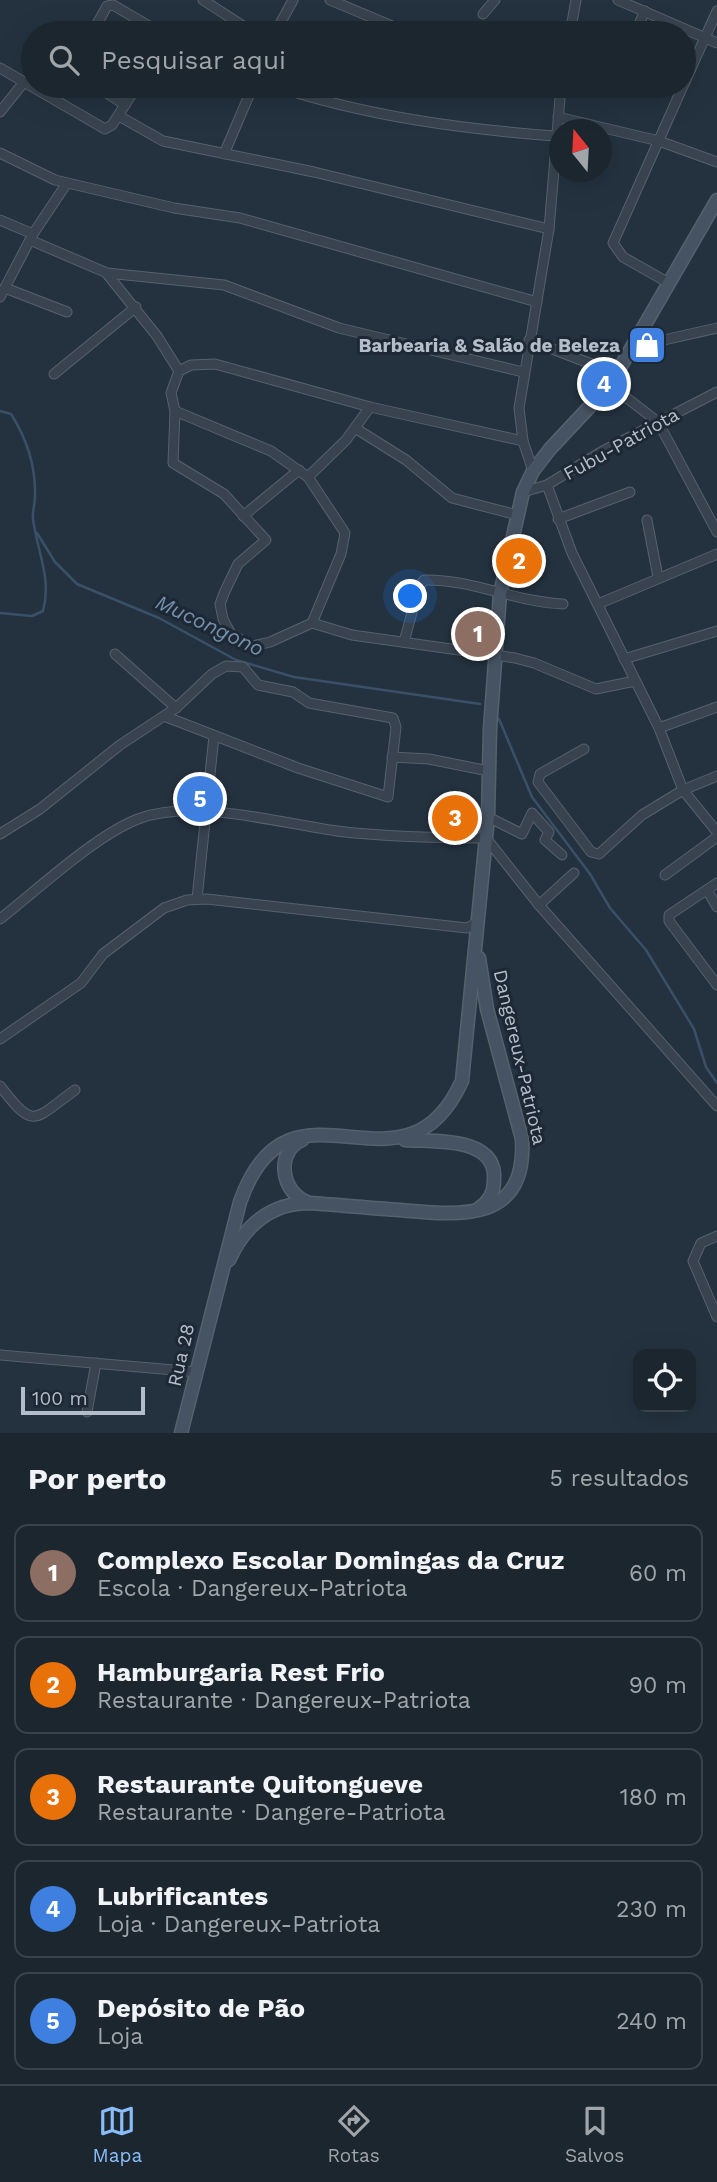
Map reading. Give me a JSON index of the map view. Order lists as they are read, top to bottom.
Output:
{
  "streets": {
    "street": ["Fubu-Patriota", "Dangereux-Patriota", "Rua 28"]
  },
  "crossings": [
    ["Dangereux-Patriota", "Rua 28"]
  ],
  "water": ["Mucongono"],
  "places": {
    "shop": ["Barbearia & Salão de Beleza"]
  },
  "scale_bar": "100 m",
  "north": "top",
  "page": {
    "search": "Pesquisar aqui",
    "pins": [
      "4",
      "2",
      "1",
      "5",
      "3"
    ],
    "scale": "100 m",
    "heading": ["Por perto", "5 resultados"],
    "list": [
      {
        "mark": "1",
        "name": "Complexo Escolar Domingas da Cruz",
        "note": "Escola · Dangereux-Patriota",
        "value": "60 m"
      },
      {
        "mark": "2",
        "name": "Hamburgaria Rest Frio",
        "note": "Restaurante · Dangereux-Patriota",
        "value": "90 m"
      },
      {
        "mark": "3",
        "name": "Restaurante Quitongueve",
        "note": "Restaurante · Dangere-Patriota",
        "value": "180 m"
      },
      {
        "mark": "4",
        "name": "Lubrificantes",
        "note": "Loja · Dangereux-Patriota",
        "value": "230 m"
      },
      {
        "mark": "5",
        "name": "Depósito de Pão",
        "note": "Loja",
        "value": "240 m"
      }
    ],
    "nav": ["Mapa", "Rotas", "Salvos"]
  }
}
